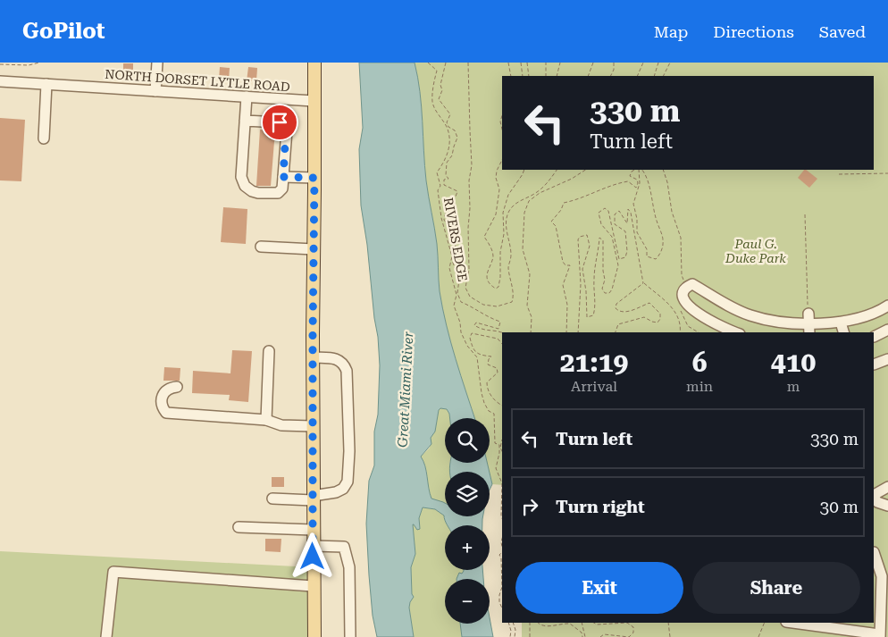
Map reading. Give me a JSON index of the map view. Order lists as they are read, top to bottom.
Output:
{
  "streets": {
    "street": ["NORTH DORSET LYTLE ROAD"],
    "path": ["RIVERS EDGE"]
  },
  "water": ["Great Miami River"],
  "parks": ["Paul G. Duke Park"],
  "page": {
    "header": "GoPilot",
    "nav": ["Map", "Directions", "Saved"],
    "turn": ["330 m", "Turn left"],
    "eta": [
      "21:19",
      "Arrival",
      "6",
      "min",
      "410",
      "m"
    ],
    "list": [
      {
        "name": "Turn left",
        "value": "330 m"
      },
      {
        "name": "Turn right",
        "value": "30 m"
      }
    ],
    "map_buttons": ["+", "−"],
    "buttons": ["Exit", "Share"]
  }
}
